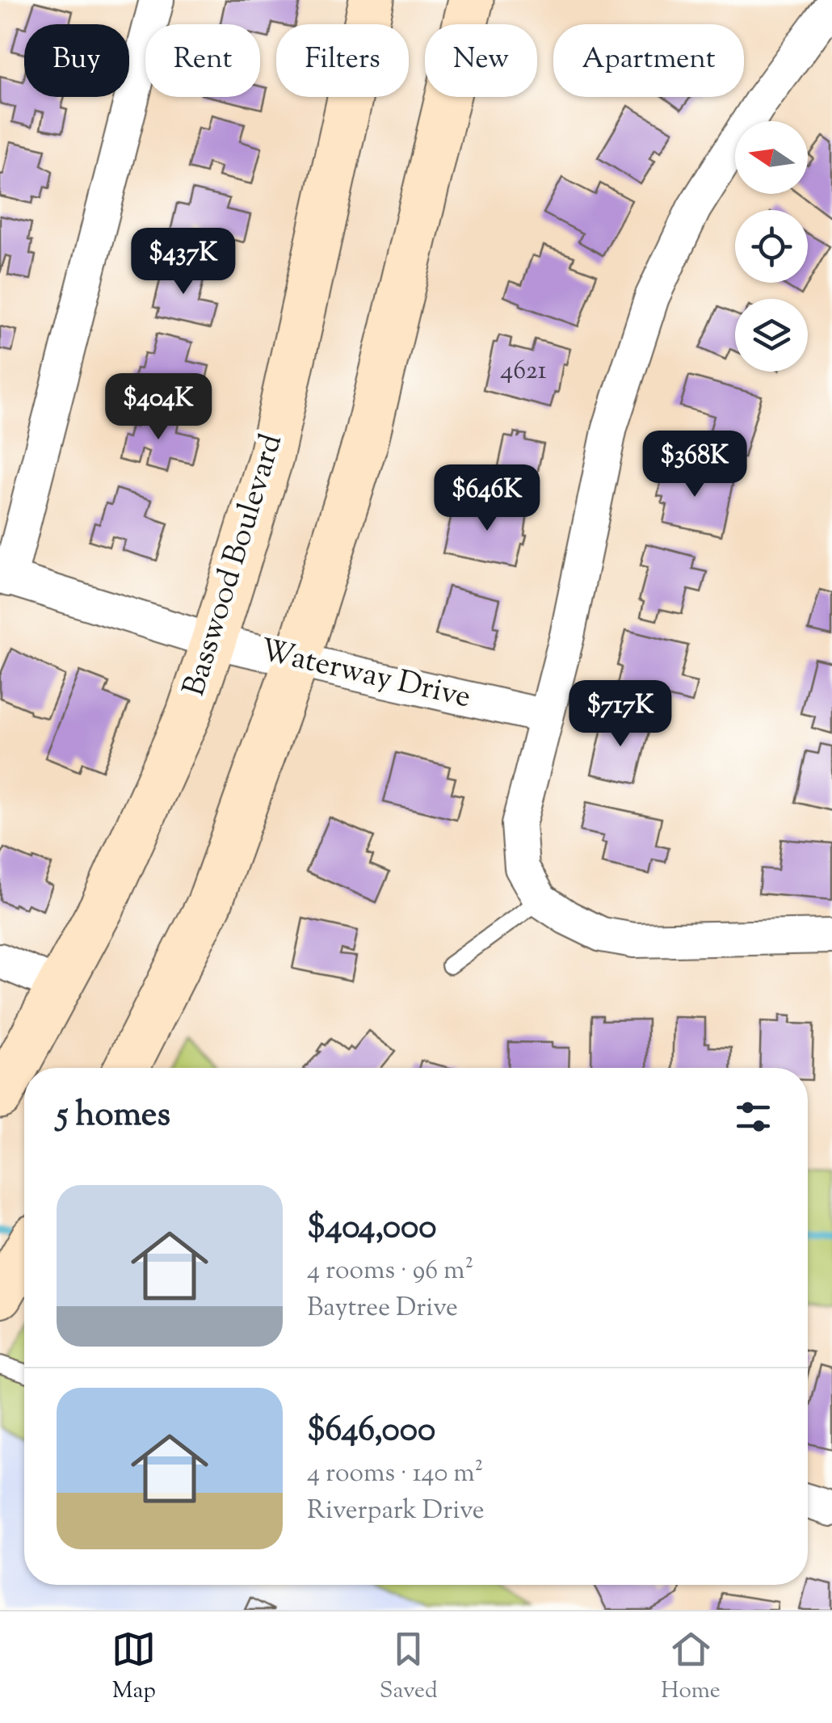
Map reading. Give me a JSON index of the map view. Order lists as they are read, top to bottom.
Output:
{
  "streets": {
    "main road": ["Basswood Boulevard"],
    "street": ["Waterway Drive"]
  },
  "crossings": [
    ["Basswood Boulevard", "Waterway Drive"]
  ],
  "house_numbers": ["4621"],
  "north": "left",
  "page": {
    "chip": [
      "Buy",
      "Rent",
      "Filters",
      "New",
      "Apartment"
    ],
    "price": [
      "$437K",
      "$404K",
      "$368K",
      "$646K",
      "$717K"
    ],
    "heading": "5 homes",
    "list": [
      {
        "name": "$404,000",
        "note": "4 rooms · 96 m² · Baytree Drive"
      },
      {
        "name": "$646,000",
        "note": "4 rooms · 140 m² · Riverpark Drive"
      }
    ],
    "tabs": ["Map", "Saved", "Home"]
  }
}
